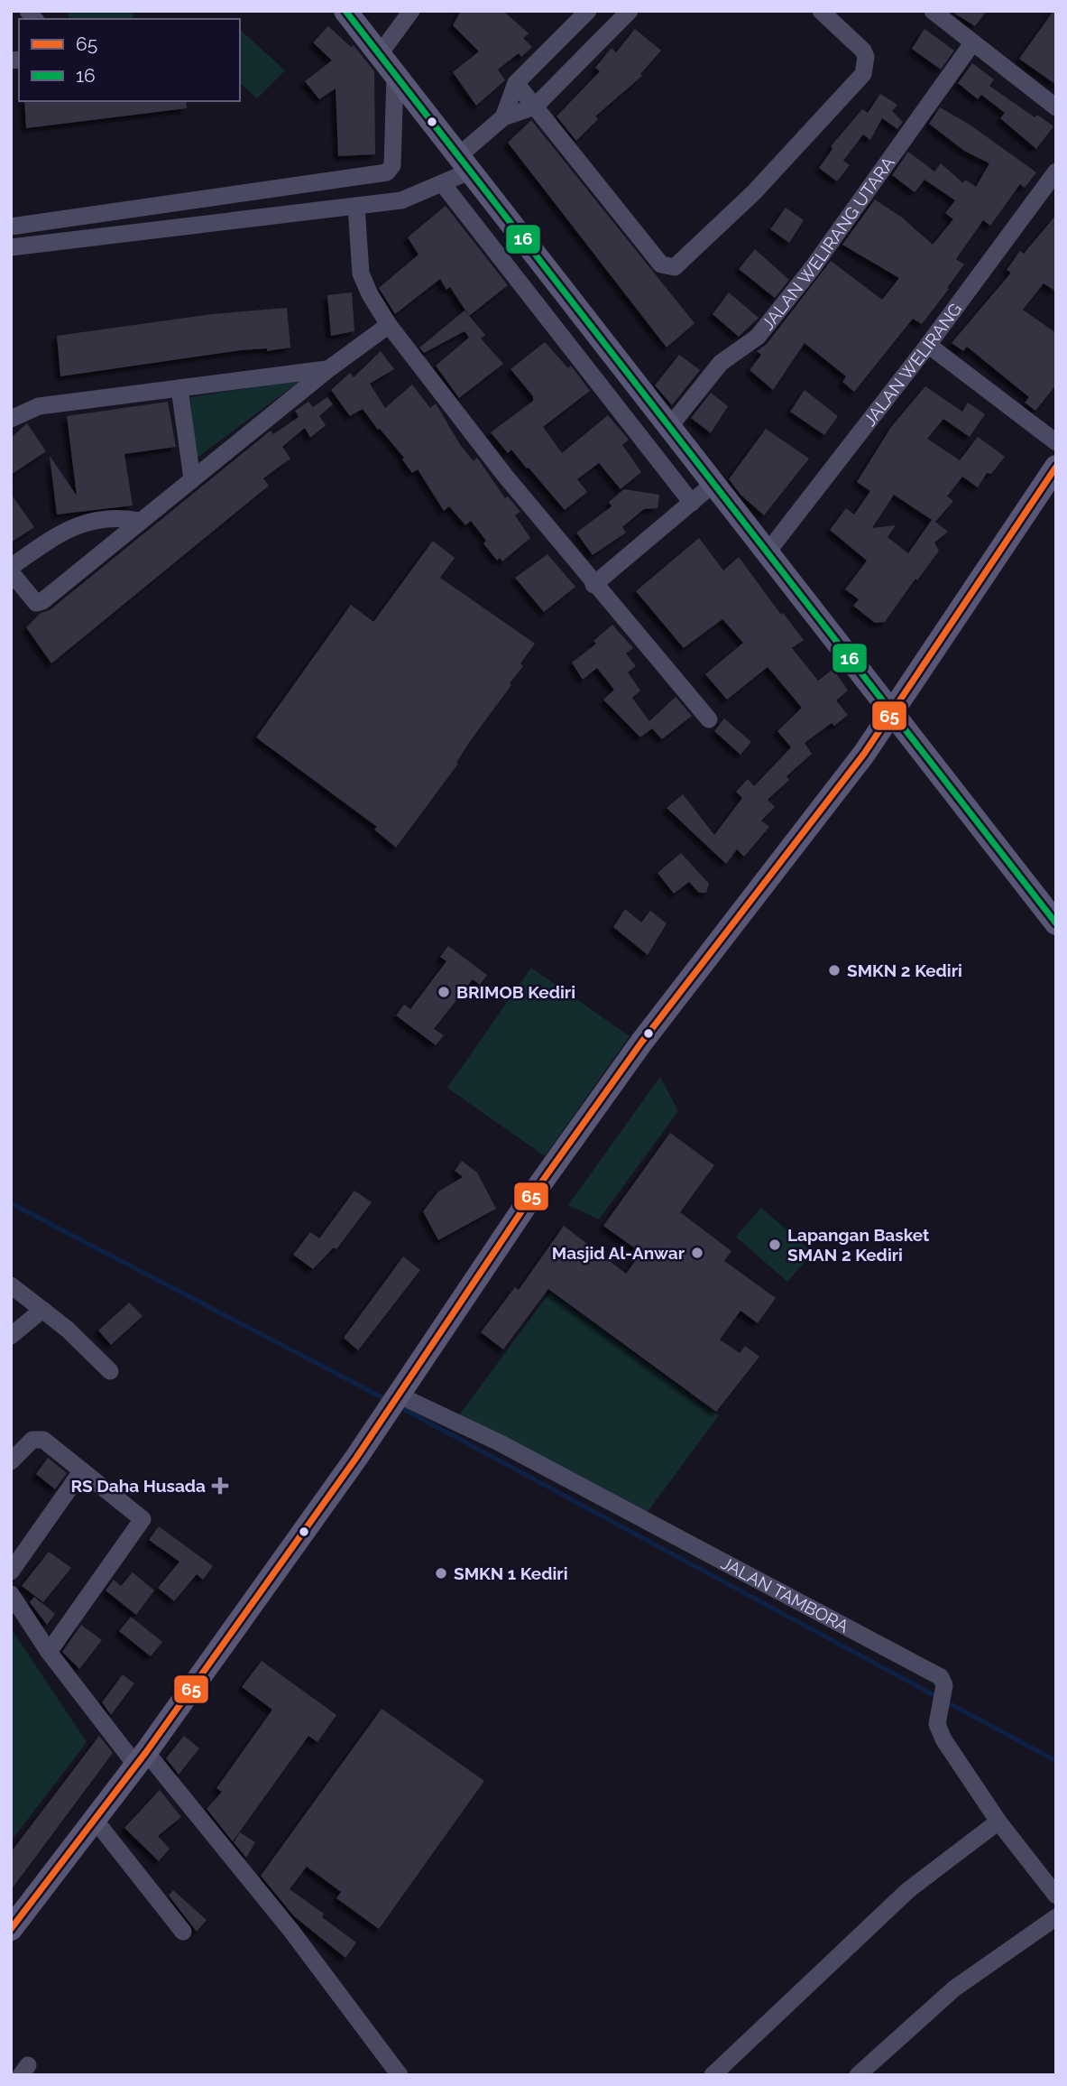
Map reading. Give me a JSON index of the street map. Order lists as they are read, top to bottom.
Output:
{
  "streets": {
    "street": ["JALAN WELIRANG UTARA", "JALAN WELIRANG", "JALAN TAMBORA"]
  },
  "places": {
    "other": [
      "SMKN 2 Kediri",
      "BRIMOB Kediri",
      "Lapangan Basket SMAN 2 Kediri",
      "Masjid Al-Anwar",
      "SMKN 1 Kediri"
    ],
    "health": ["RS Daha Husada"]
  },
  "lines": ["transit line 16", "transit line 65"],
  "legend": ["65", "16"]
}
